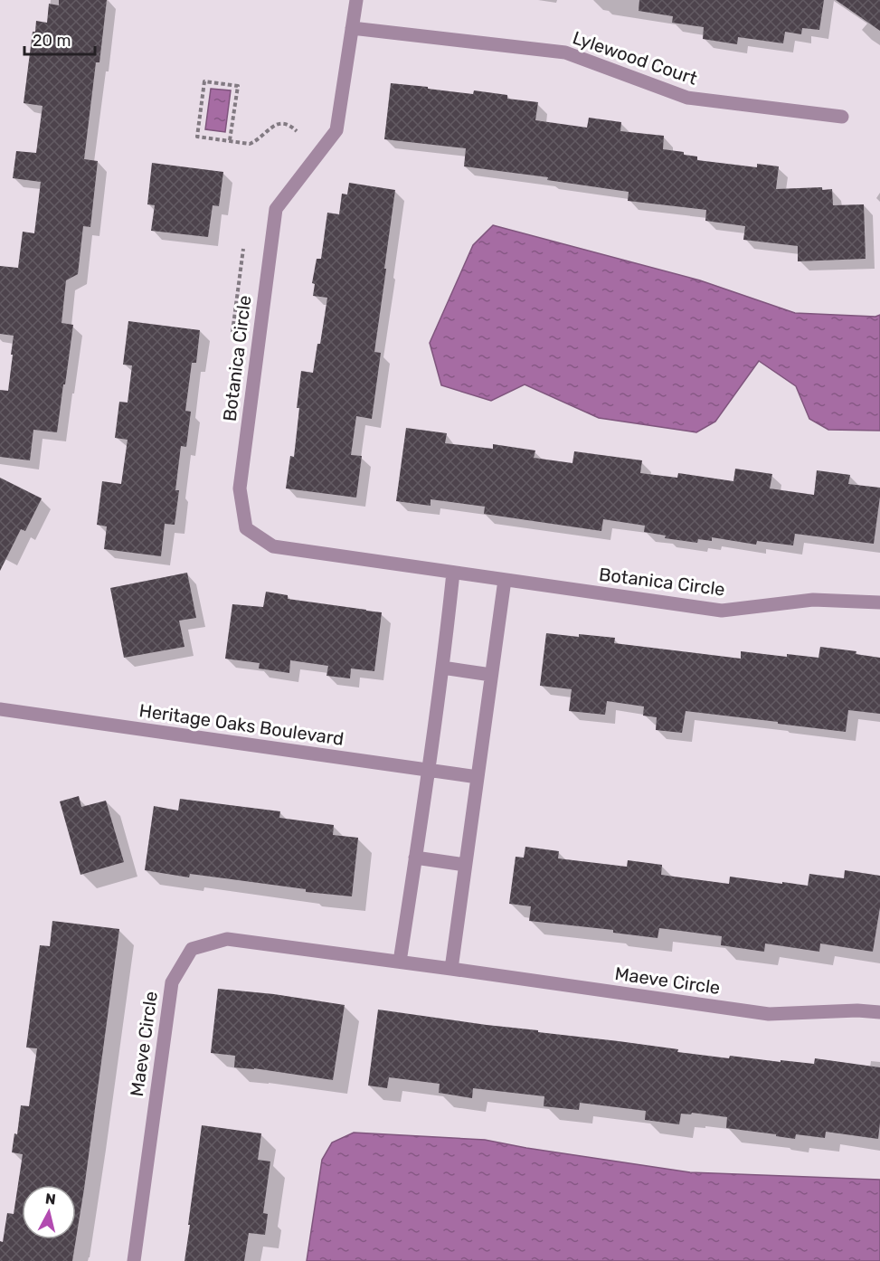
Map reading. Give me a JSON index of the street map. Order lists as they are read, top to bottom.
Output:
{
  "streets": {
    "street": [
      "Lylewood Court",
      "Botanica Circle",
      "Heritage Oaks Boulevard",
      "Maeve Circle"
    ]
  },
  "crossings": [
    ["Lylewood Court", "Botanica Circle"]
  ],
  "scale_bar": "20 m",
  "north": "top"
}
